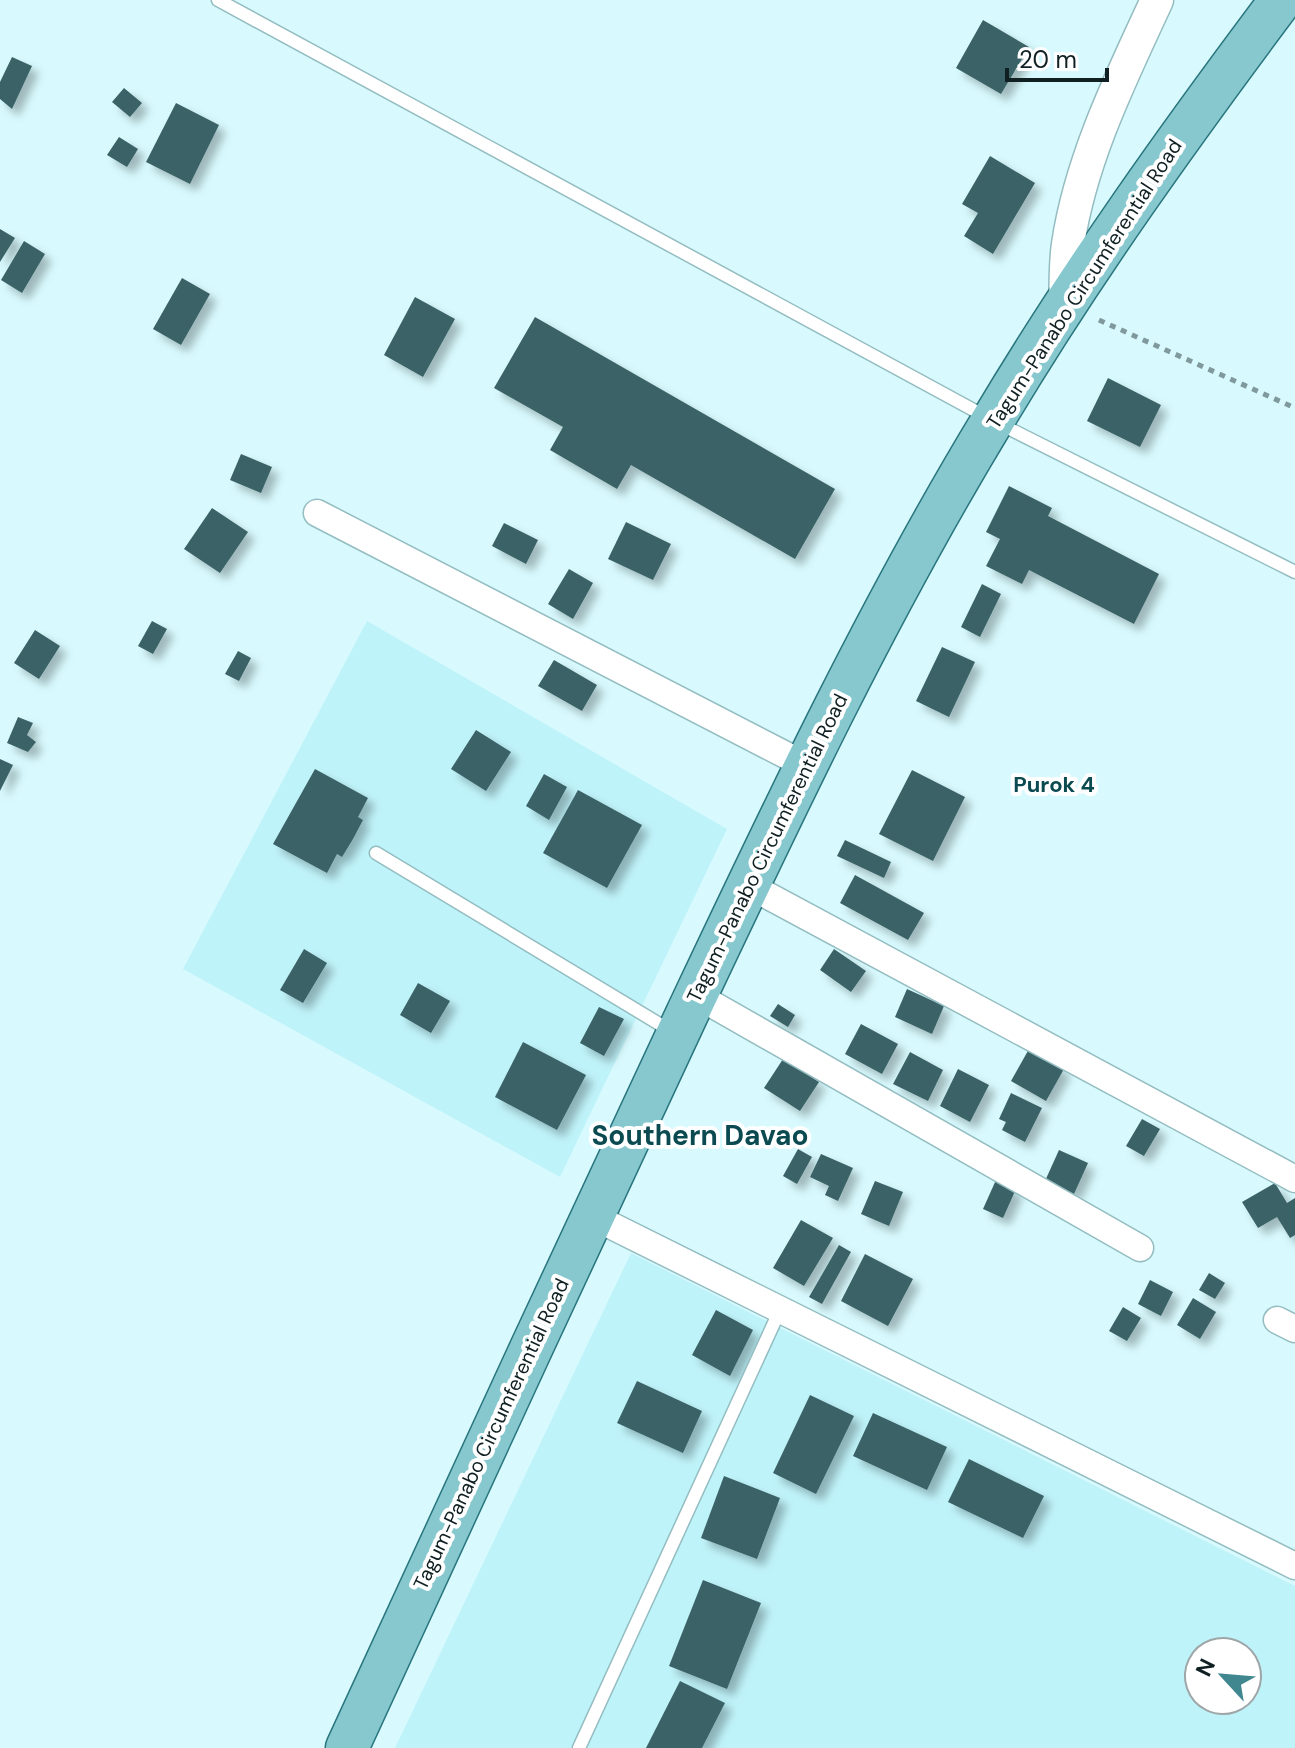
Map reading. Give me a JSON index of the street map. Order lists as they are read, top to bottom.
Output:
{
  "streets": {
    "main road": ["Tagum-Panabo Circumferential Road"]
  },
  "districts": ["Purok 4", "Southern Davao"],
  "scale_bar": "20 m",
  "north": "top left"
}
